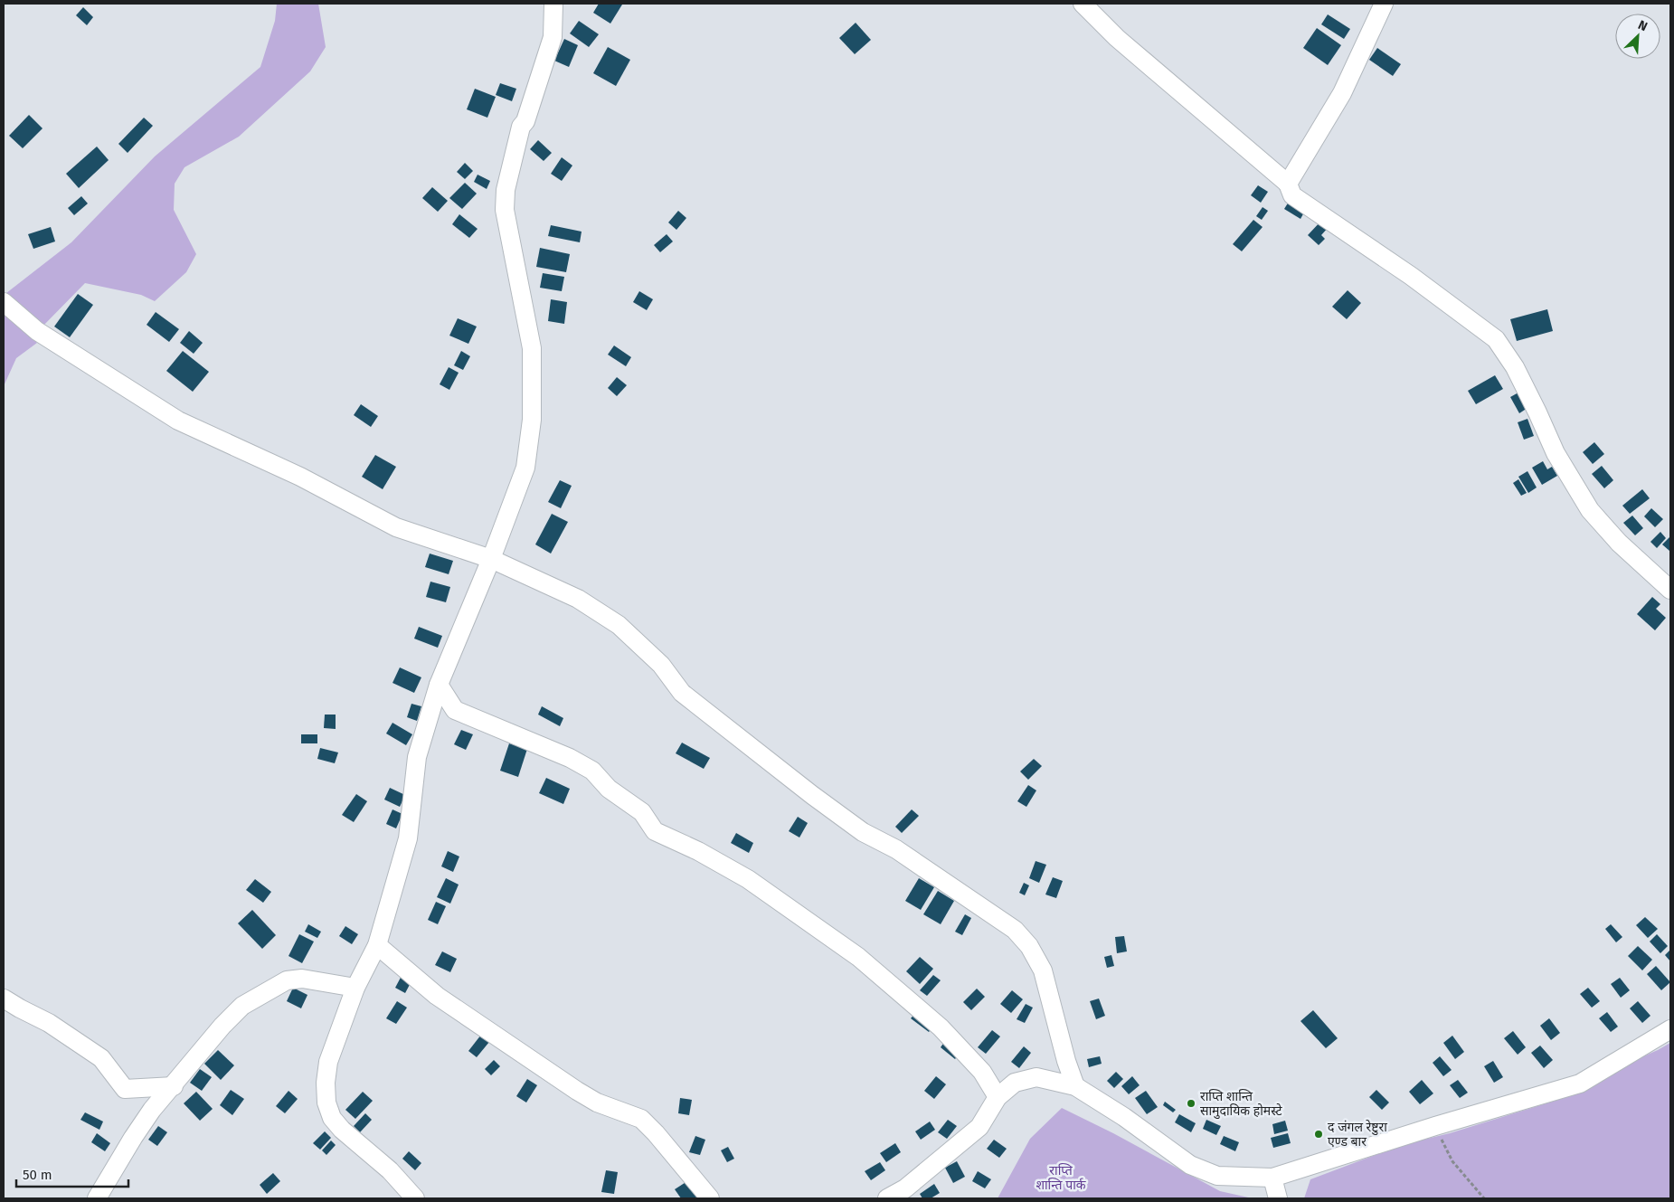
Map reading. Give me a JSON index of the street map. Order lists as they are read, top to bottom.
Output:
{
  "parks": ["राप्ति शान्ति पार्क"],
  "places": ["राप्ति शान्ति सामुदायिक होमस्टे", "द जंगल रेष्टुरा एण्ड बार"],
  "scale_bar": "50 m",
  "north": "top right"
}
